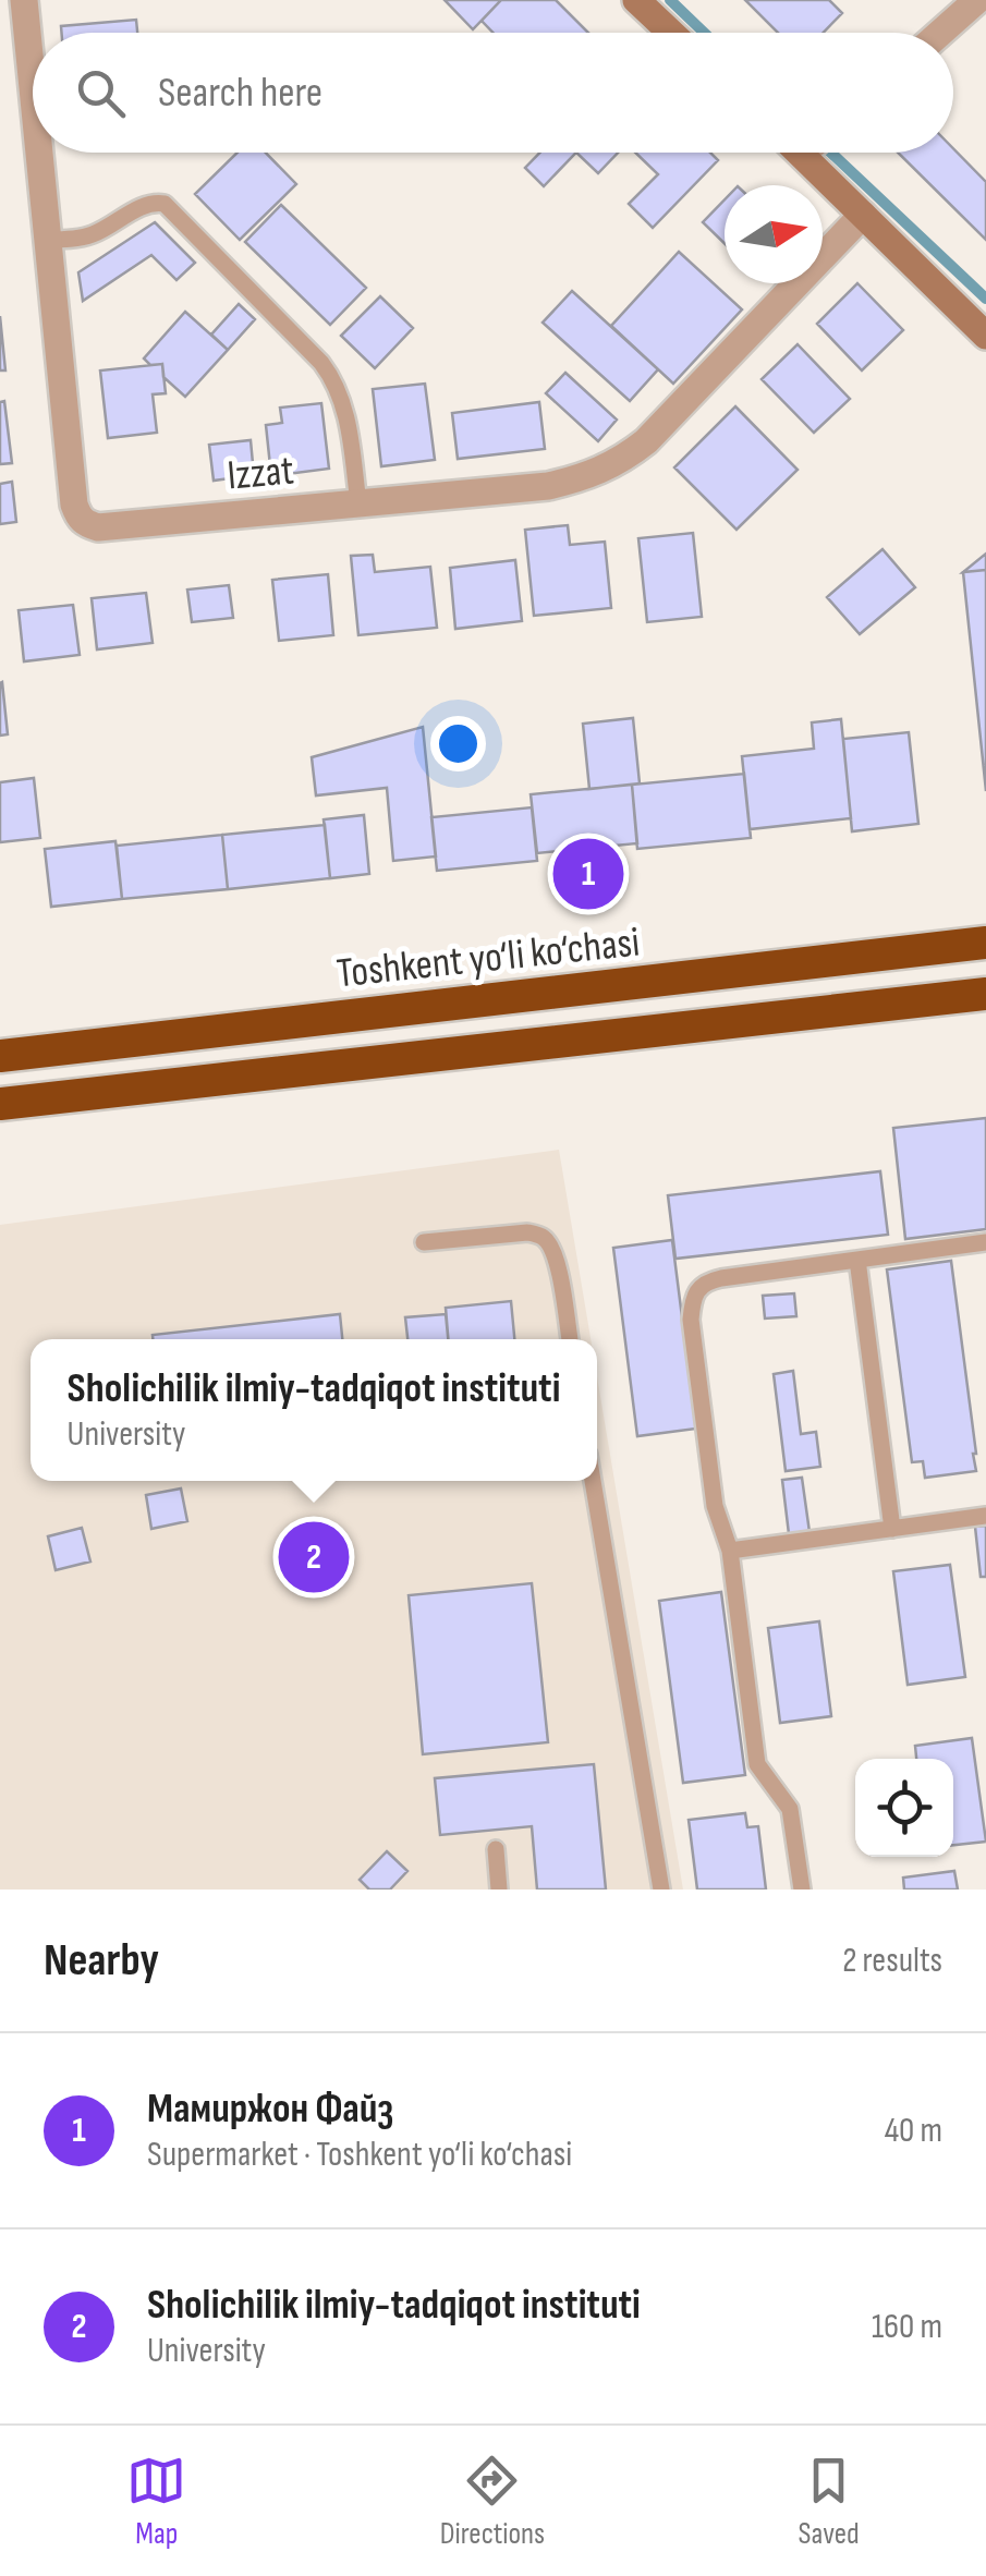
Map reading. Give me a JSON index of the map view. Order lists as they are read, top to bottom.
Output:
{
  "streets": {
    "highway": ["Toshkent yo‘li ko‘chasi"],
    "street": ["Izzat"]
  },
  "north": "right",
  "page": {
    "search": "Search here",
    "pins": ["1", "2"],
    "popup": ["Sholichilik ilmiy-tadqiqot instituti", "University"],
    "heading": ["Nearby", "2 results"],
    "list": [
      {
        "mark": "1",
        "name": "Мамиржон Файз",
        "note": "Supermarket · Toshkent yo‘li ko‘chasi",
        "value": "40 m"
      },
      {
        "mark": "2",
        "name": "Sholichilik ilmiy-tadqiqot instituti",
        "note": "University",
        "value": "160 m"
      }
    ],
    "nav": ["Map", "Directions", "Saved"]
  }
}
